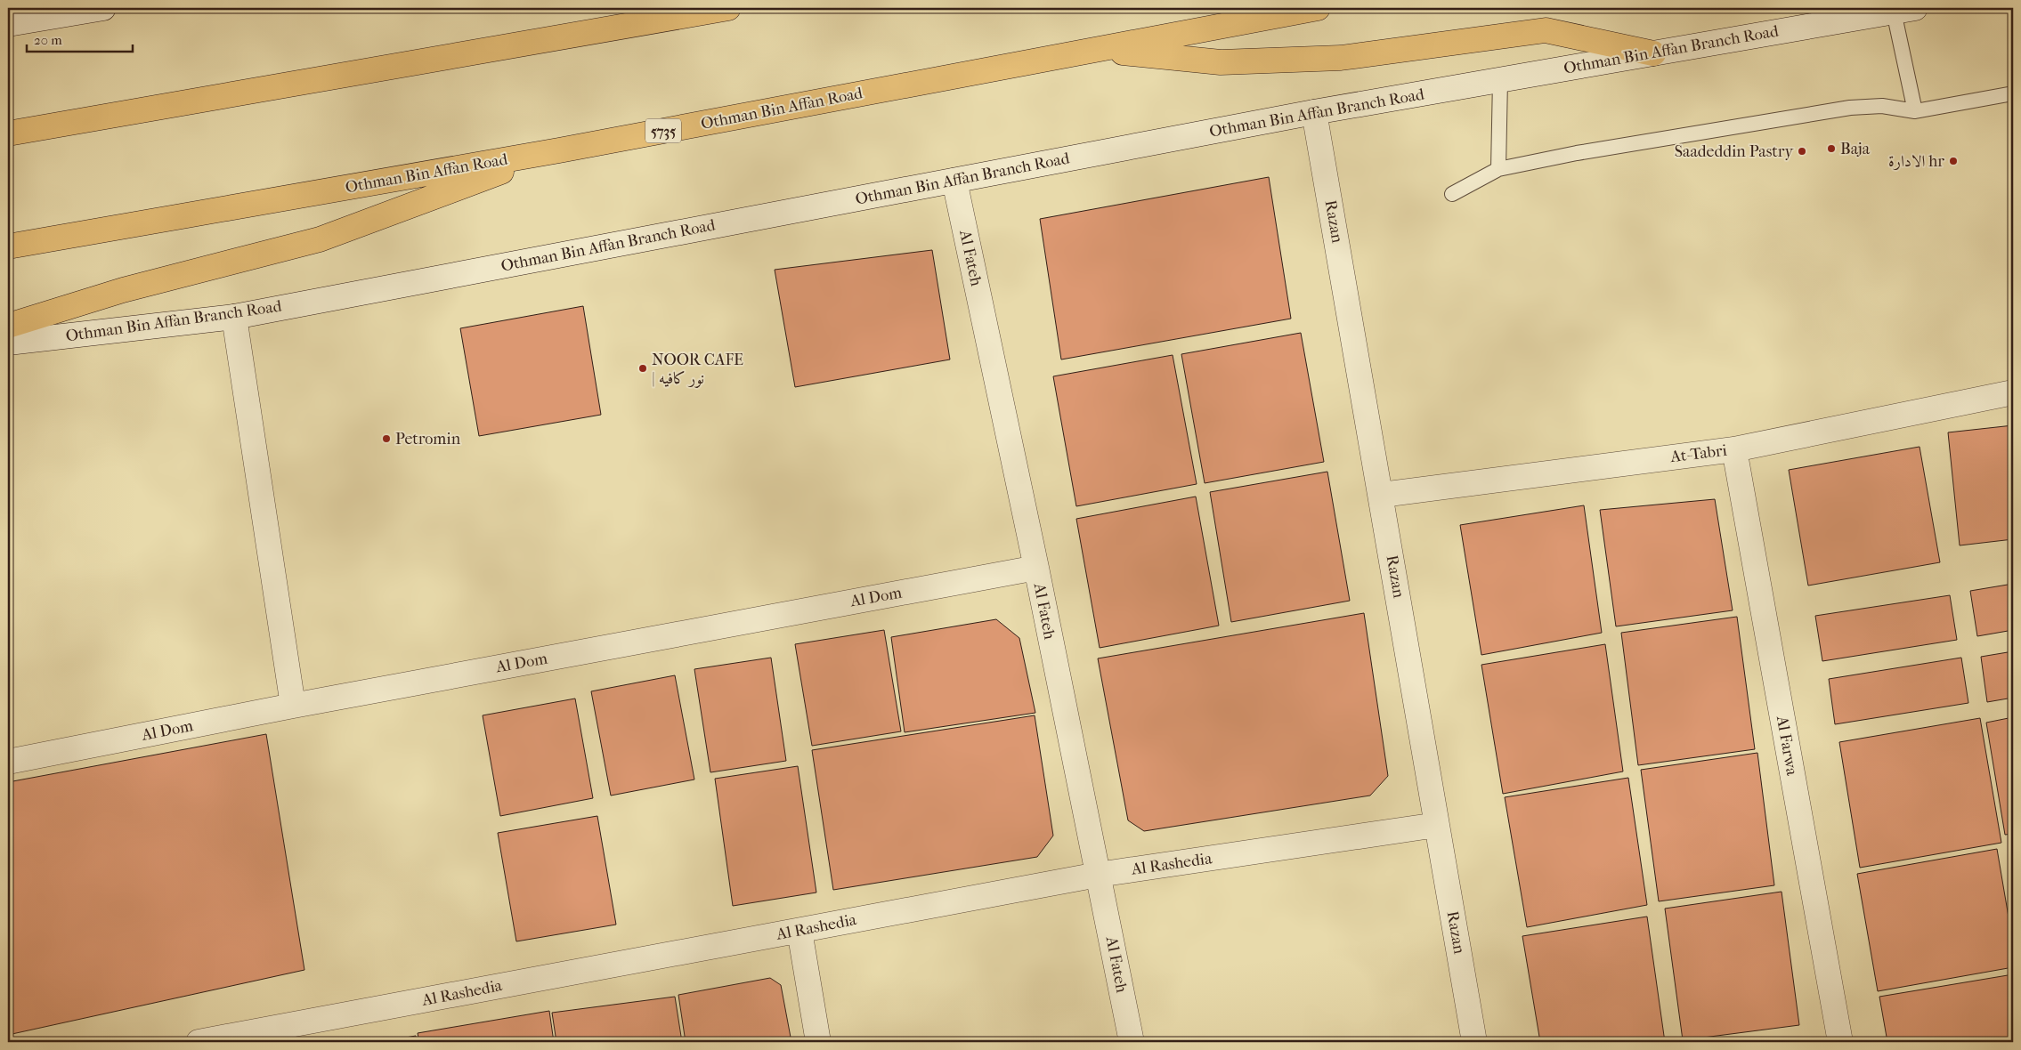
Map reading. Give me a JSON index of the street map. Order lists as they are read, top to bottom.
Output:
{
  "streets": {
    "main road": ["Othman Bin Affan Road", "5735"],
    "street": [
      "Othman Bin Affan Branch Road",
      "Razan",
      "Al Fateh",
      "At-Tabri",
      "Al Dom",
      "Al Farwa",
      "Al Rashedia"
    ]
  },
  "crossings": [
    ["Othman Bin Affan Branch Road", "Razan"],
    ["Othman Bin Affan Branch Road", "Al Fateh"],
    ["Razan", "At-Tabri"],
    ["Razan", "Al Rashedia"],
    ["Al Fateh", "Al Dom"],
    ["Al Fateh", "Al Rashedia"],
    ["At-Tabri", "Al Farwa"]
  ],
  "places": [
    "Baja",
    "Saadeddin Pastry",
    "الادارة hr",
    "NOOR CAFE | نور كافيه",
    "Petromin"
  ],
  "scale_bar": "20 m"
}
